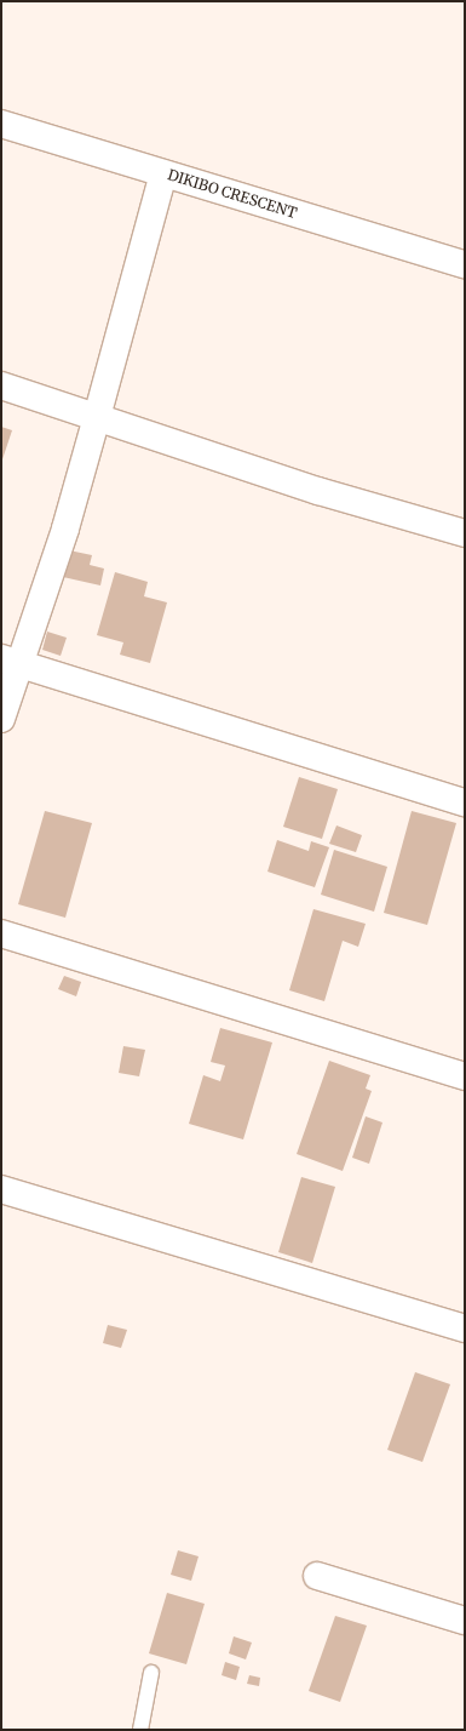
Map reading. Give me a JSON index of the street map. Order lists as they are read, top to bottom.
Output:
{
  "streets": {
    "street": ["DIKIBO CRESCENT"]
  }
}
